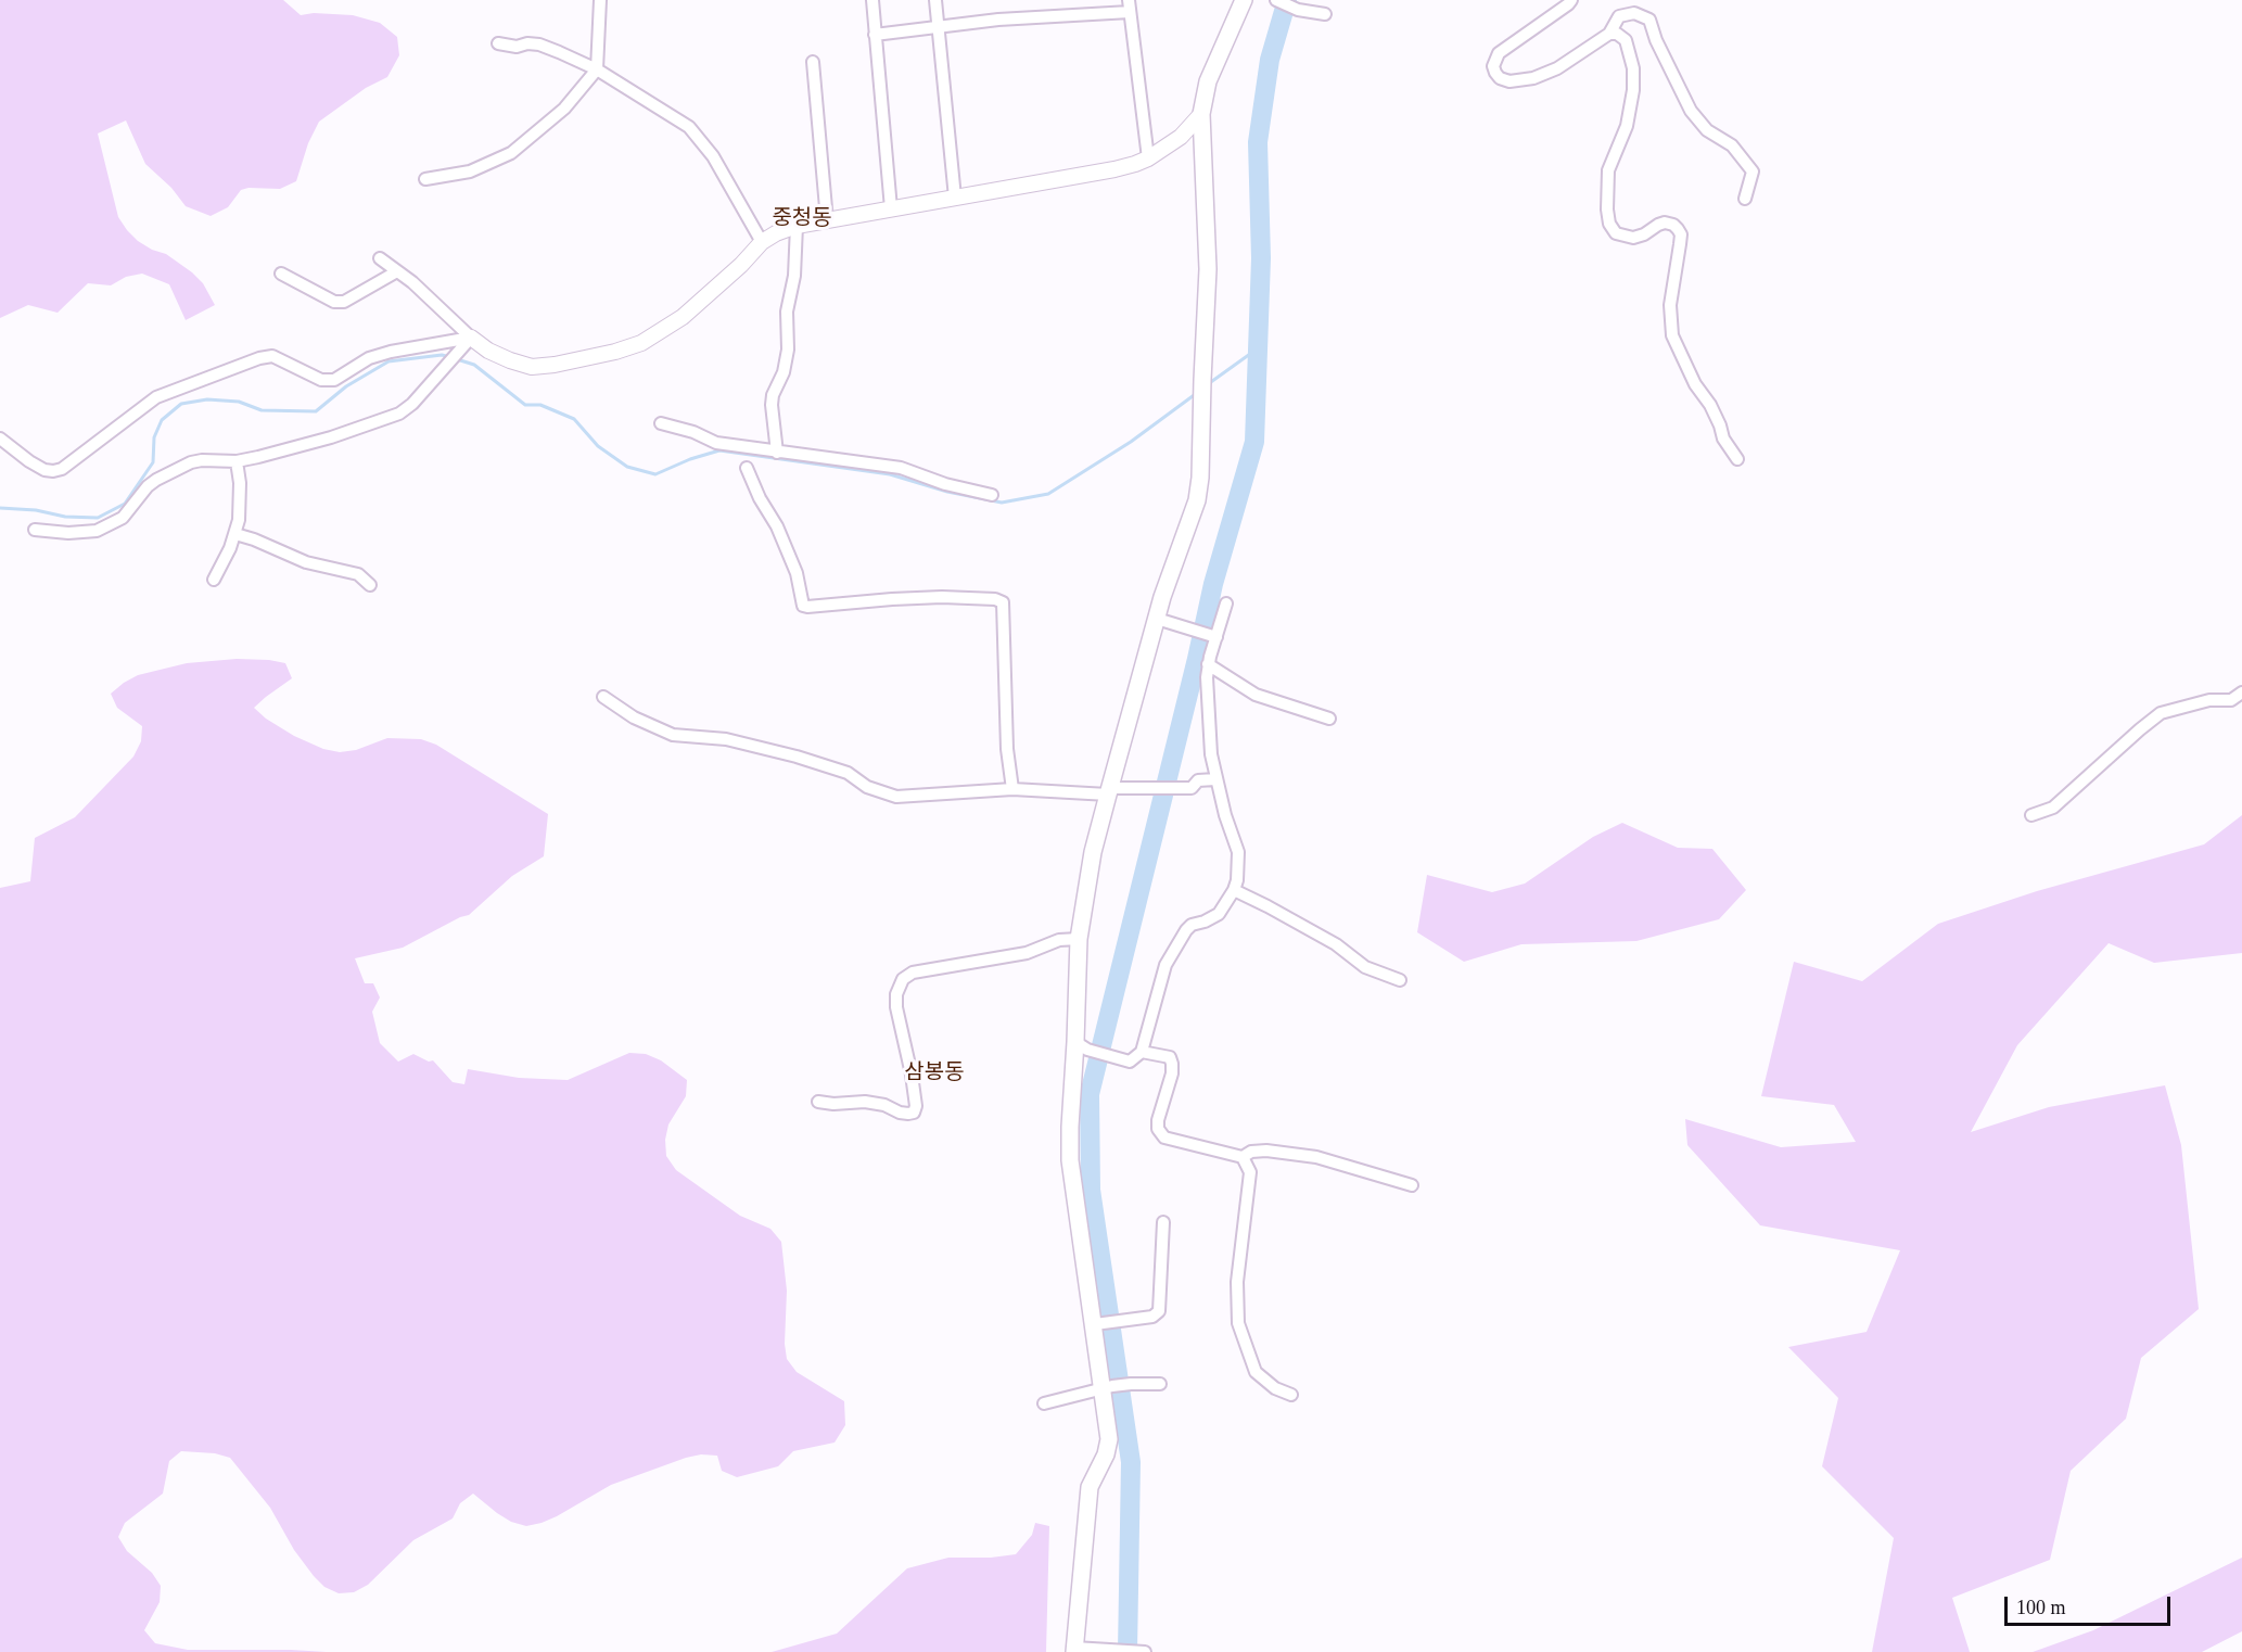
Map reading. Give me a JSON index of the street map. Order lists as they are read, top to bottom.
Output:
{
  "districts": ["중청동", "삼봉동"],
  "scale_bar": "100 m"
}
